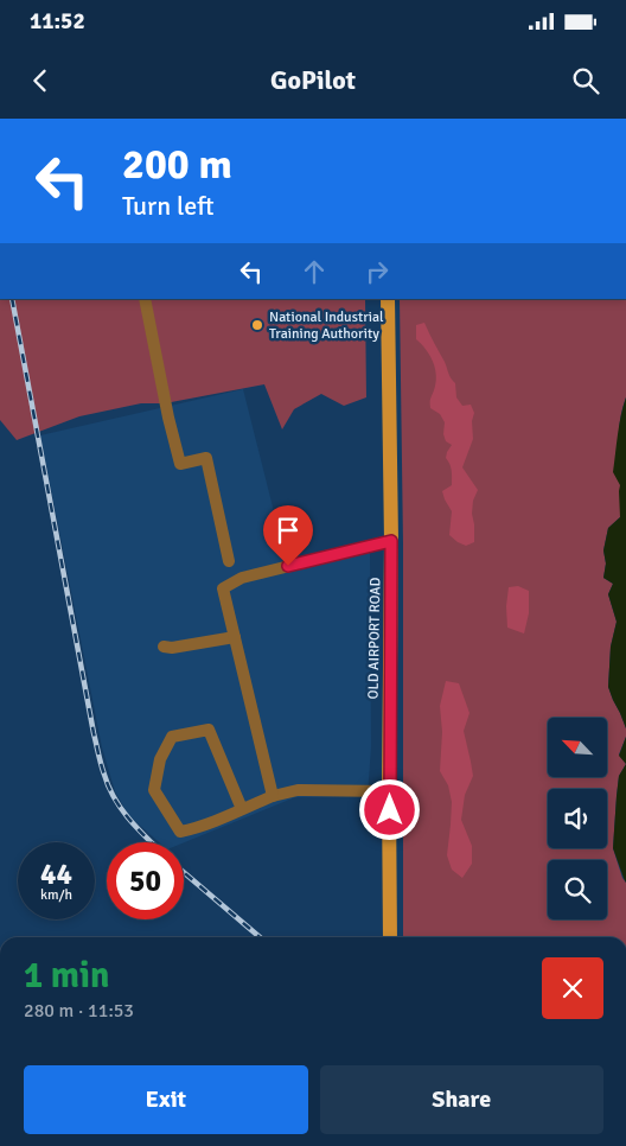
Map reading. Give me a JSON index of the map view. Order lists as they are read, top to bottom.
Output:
{
  "streets": {
    "main road": ["OLD AIRPORT ROAD"]
  },
  "places": ["National Industrial Training Authority"],
  "north": "top left",
  "page": {
    "status": "11:52",
    "header": "GoPilot",
    "turn": ["200 m", "Turn left"],
    "speed": "44 km/h",
    "limit": "50",
    "heading": ["1 min", "280 m · 11:53"],
    "buttons": ["Exit", "Share"]
  }
}
